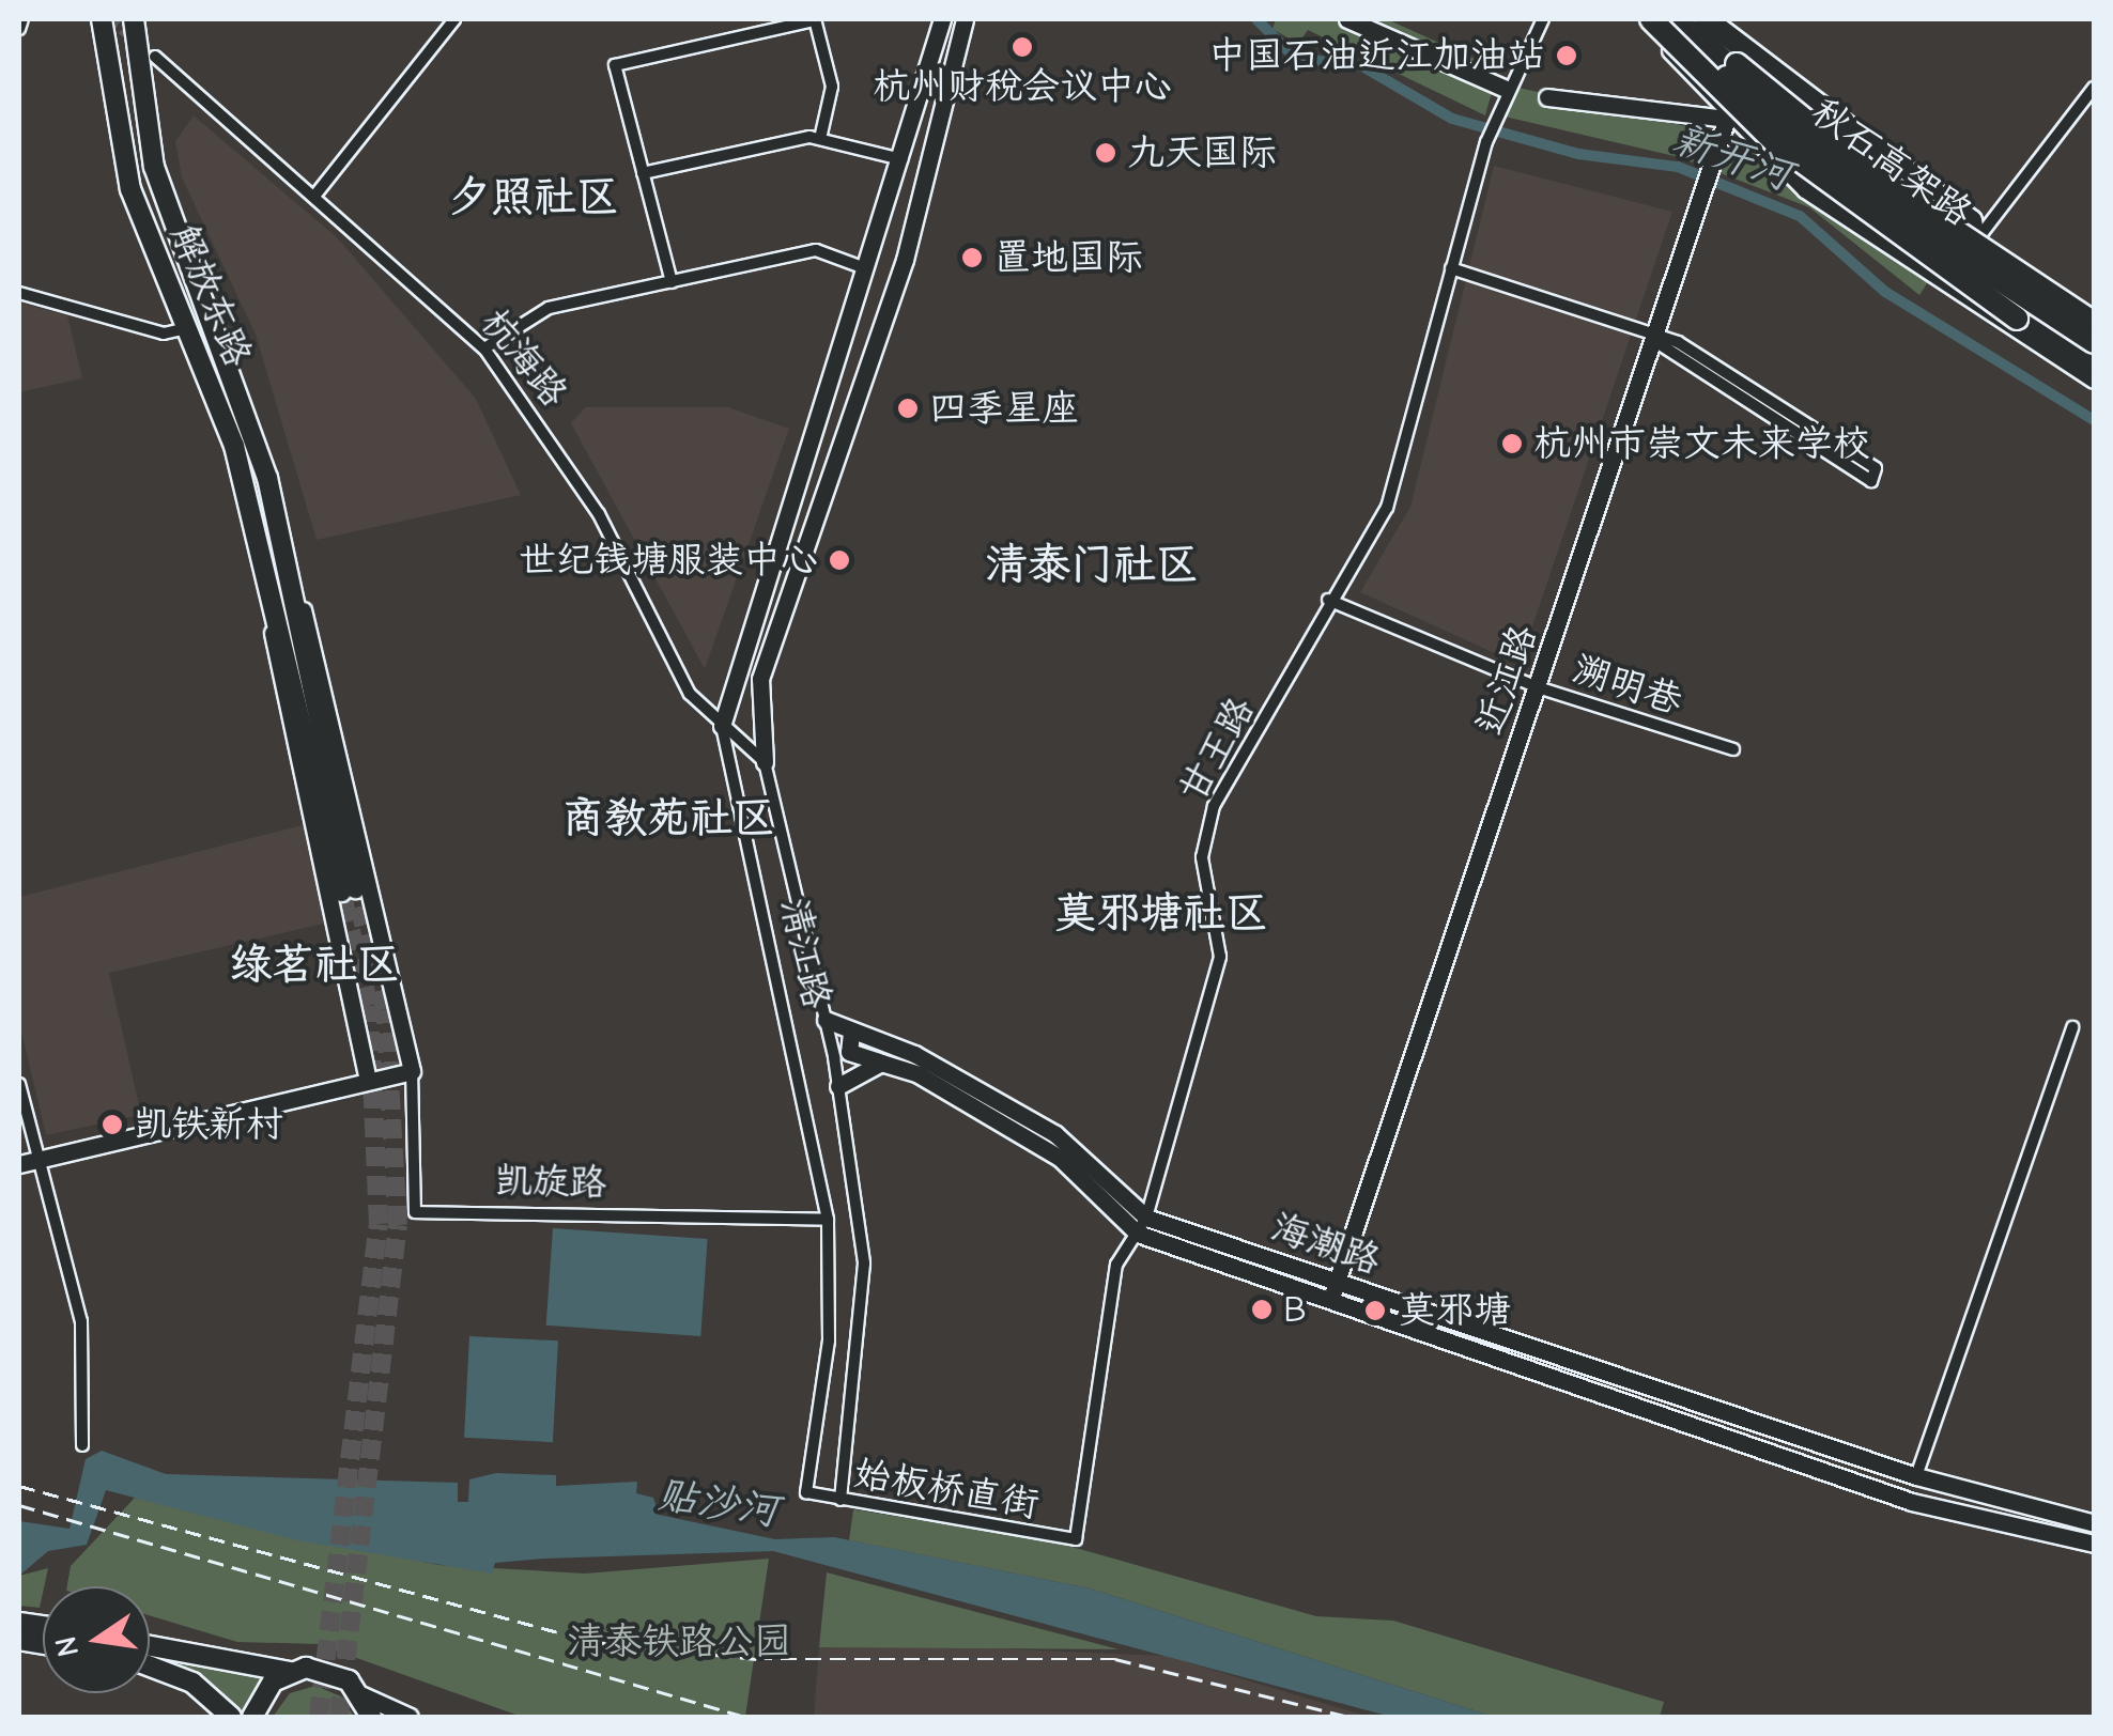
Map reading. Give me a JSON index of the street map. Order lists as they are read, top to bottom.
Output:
{
  "streets": {
    "highway": ["秋石高架路"],
    "main road": [
      "解放东路",
      "近江路",
      "清江路",
      "海潮路"
    ],
    "street": [
      "杭海路",
      "溯明巷",
      "甘王路",
      "凯旋路",
      "始板桥直街"
    ]
  },
  "crossings": [
    ["解放东路", "凯旋路"],
    ["杭海路", "清江路"],
    ["近江路", "溯明巷"],
    ["近江路", "海潮路"],
    ["溯明巷", "甘王路"],
    ["甘王路", "海潮路"],
    ["甘王路", "始板桥直街"],
    ["清江路", "凯旋路"],
    ["清江路", "海潮路"],
    ["清江路", "始板桥直街"]
  ],
  "districts": [
    "夕照社区",
    "清泰门社区",
    "商教苑社区",
    "莫邪塘社区",
    "绿茗社区"
  ],
  "water": ["新开河", "贴沙河"],
  "parks": ["清泰铁路公园"],
  "places": [
    "杭州财税会议中心",
    "中国石油近江加油站",
    "九天国际",
    "置地国际",
    "四季星座",
    "杭州市崇文未来学校",
    "世纪钱塘服装中心",
    "凯铁新村",
    "B",
    "莫邪塘"
  ],
  "north": "left"
}
